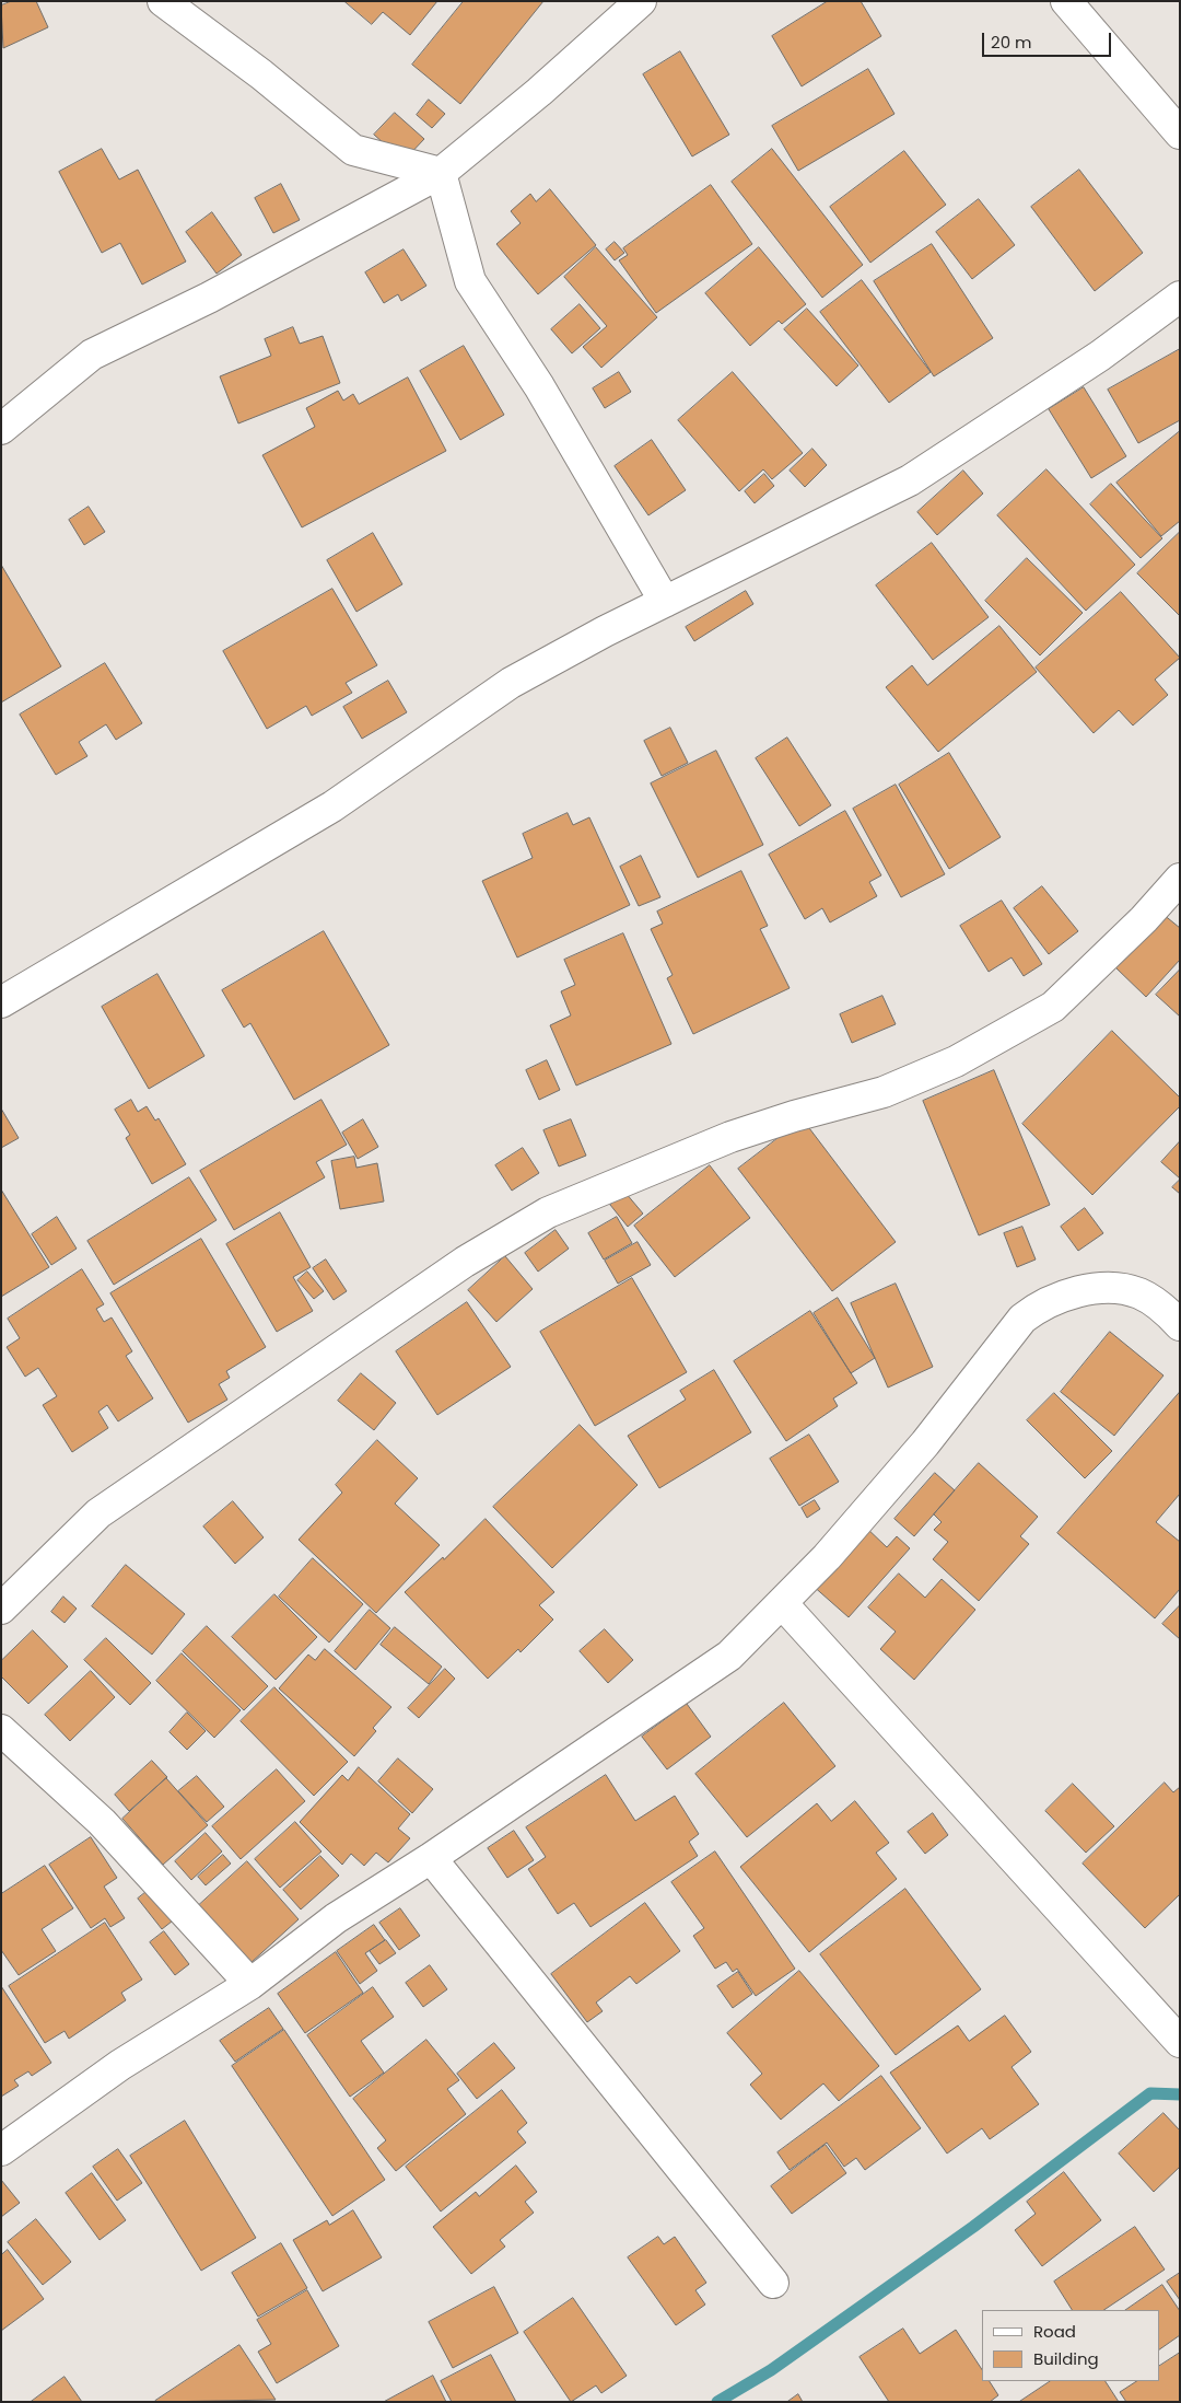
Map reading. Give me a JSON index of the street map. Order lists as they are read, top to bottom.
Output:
{
  "legend": ["Road", "Building"],
  "scale_bar": "20 m"
}
